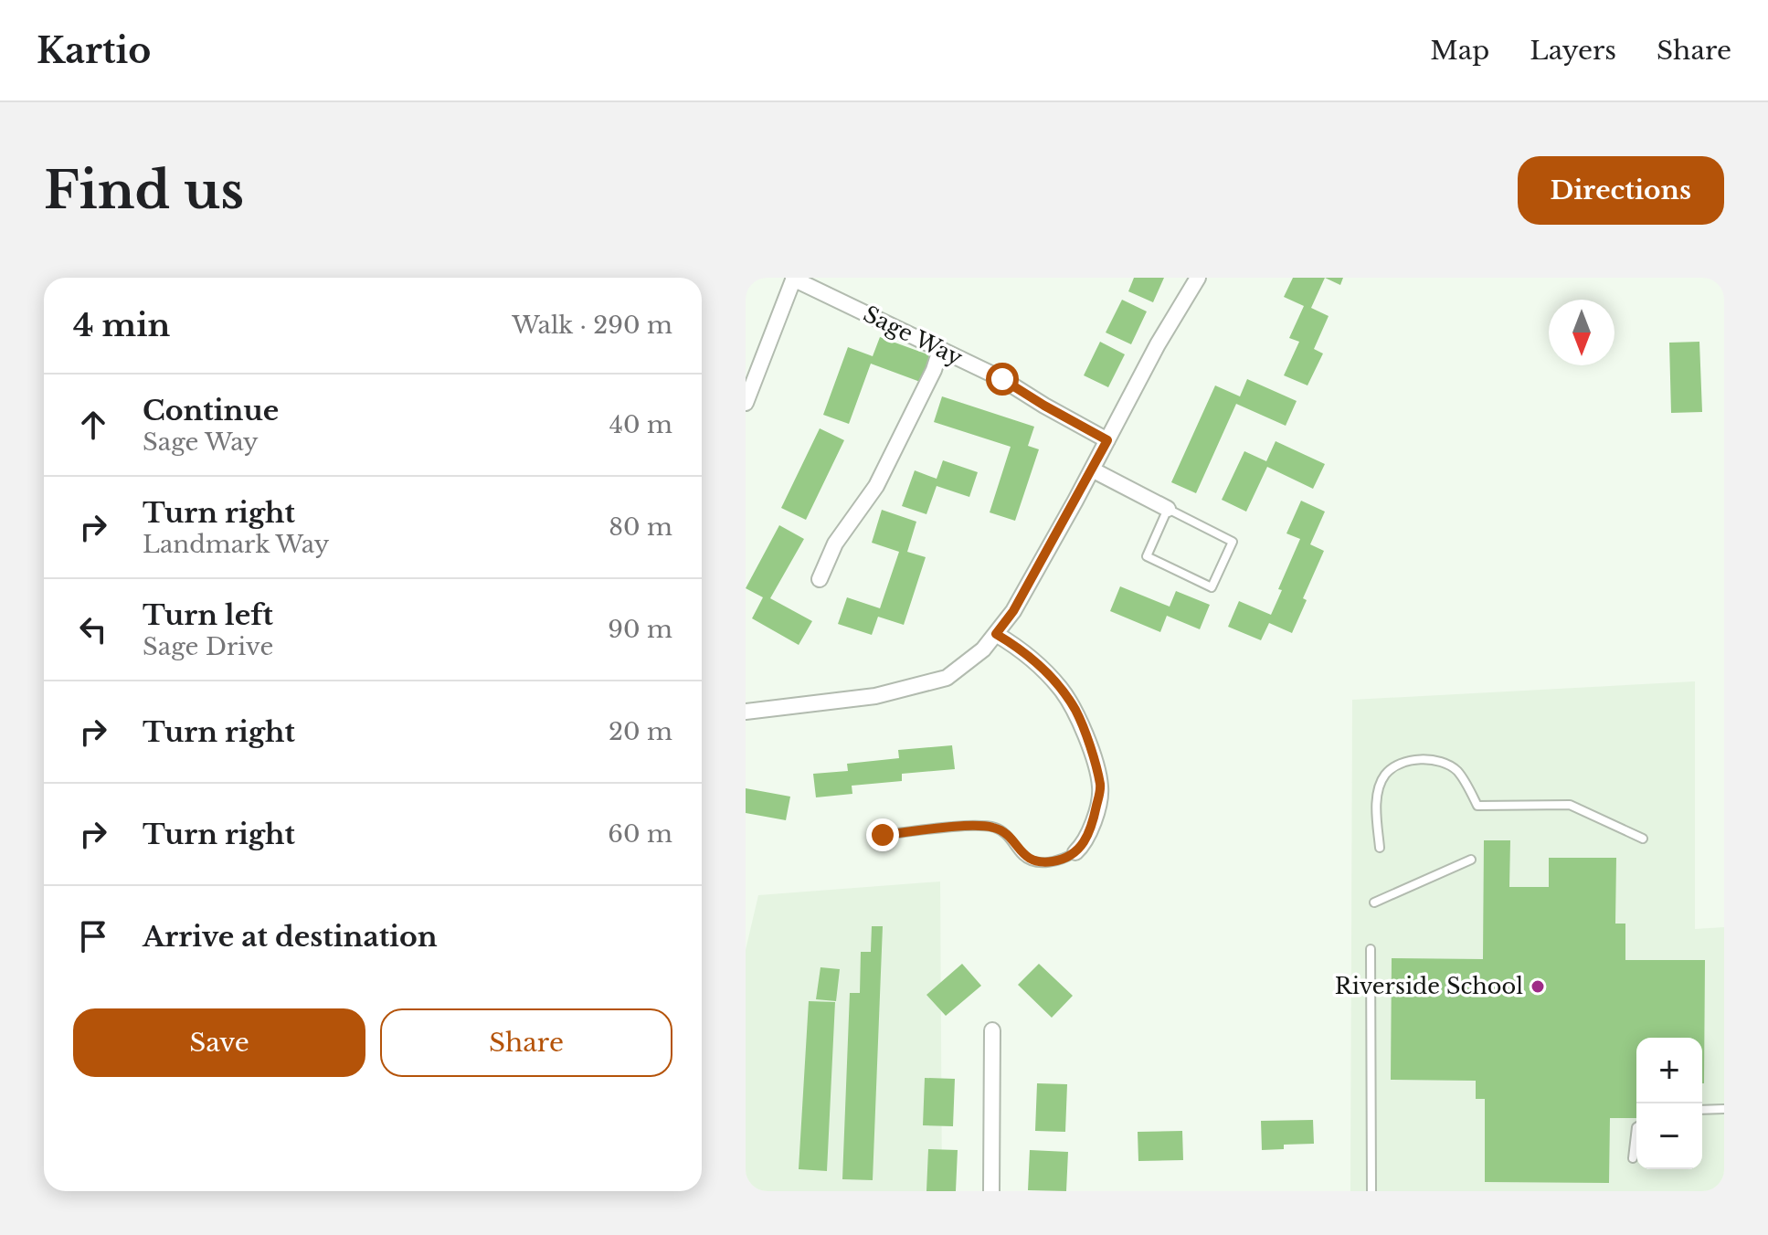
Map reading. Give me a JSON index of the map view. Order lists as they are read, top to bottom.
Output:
{
  "streets": {
    "street": ["Sage Way"]
  },
  "places": ["Riverside School"],
  "north": "bottom",
  "page": {
    "header": "Kartio",
    "nav": ["Map", "Layers", "Share"],
    "buttons": [
      "Directions",
      ["Save", "Share"]
    ],
    "title": "Find us",
    "heading": ["4 min", "Walk · 290 m"],
    "list": [
      ["Continue", "Sage Way", "40 m"],
      ["Turn right", "Landmark Way", "80 m"],
      ["Turn left", "Sage Drive", "90 m"],
      ["Turn right", "20 m"],
      ["Turn right", "60 m"],
      "Arrive at destination"
    ],
    "map_buttons": ["+", "−"]
  }
}
